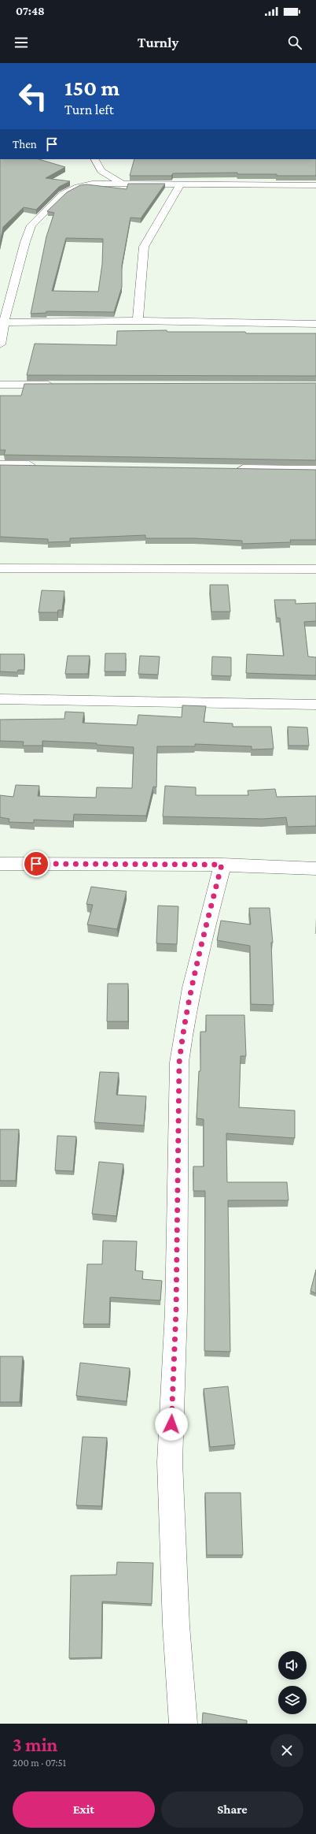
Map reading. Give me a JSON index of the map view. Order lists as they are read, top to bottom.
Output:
{
  "page": {
    "status": "07:48",
    "header": "Turnly",
    "turn": ["150 m", "Turn left"],
    "then": "Then",
    "heading": ["3 min", "200 m · 07:51"],
    "buttons": ["Exit", "Share"]
  }
}
